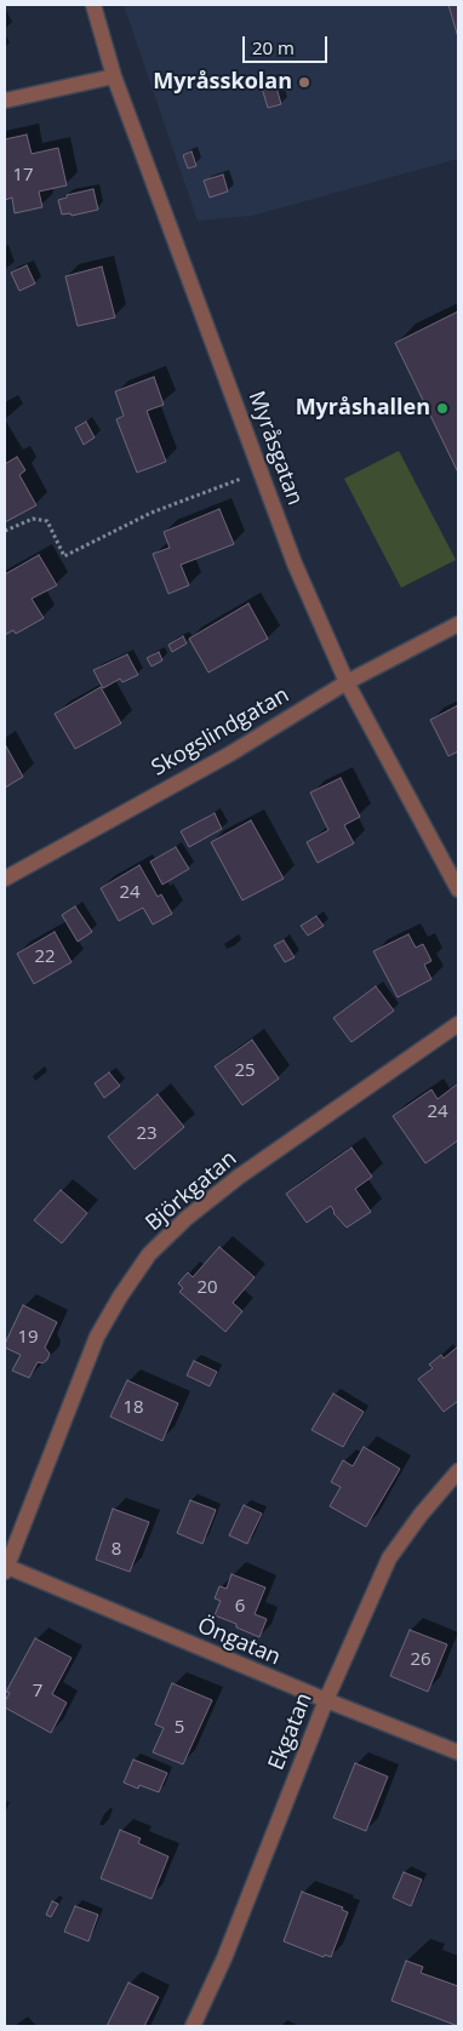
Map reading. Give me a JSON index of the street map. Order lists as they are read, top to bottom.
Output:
{
  "streets": {
    "street": [
      "Myråsgatan",
      "Skogslindgatan",
      "Björkgatan",
      "Öngatan",
      "Ekgatan"
    ]
  },
  "crossings": [
    ["Myråsgatan", "Skogslindgatan"],
    ["Björkgatan", "Öngatan"],
    ["Öngatan", "Ekgatan"]
  ],
  "places": ["Myråsskolan", "Myråshallen"],
  "house_numbers": [
    "17",
    "24",
    "22",
    "25",
    "24",
    "23",
    "20",
    "19",
    "18",
    "8",
    "6",
    "26",
    "7",
    "5"
  ],
  "scale_bar": "20 m"
}
